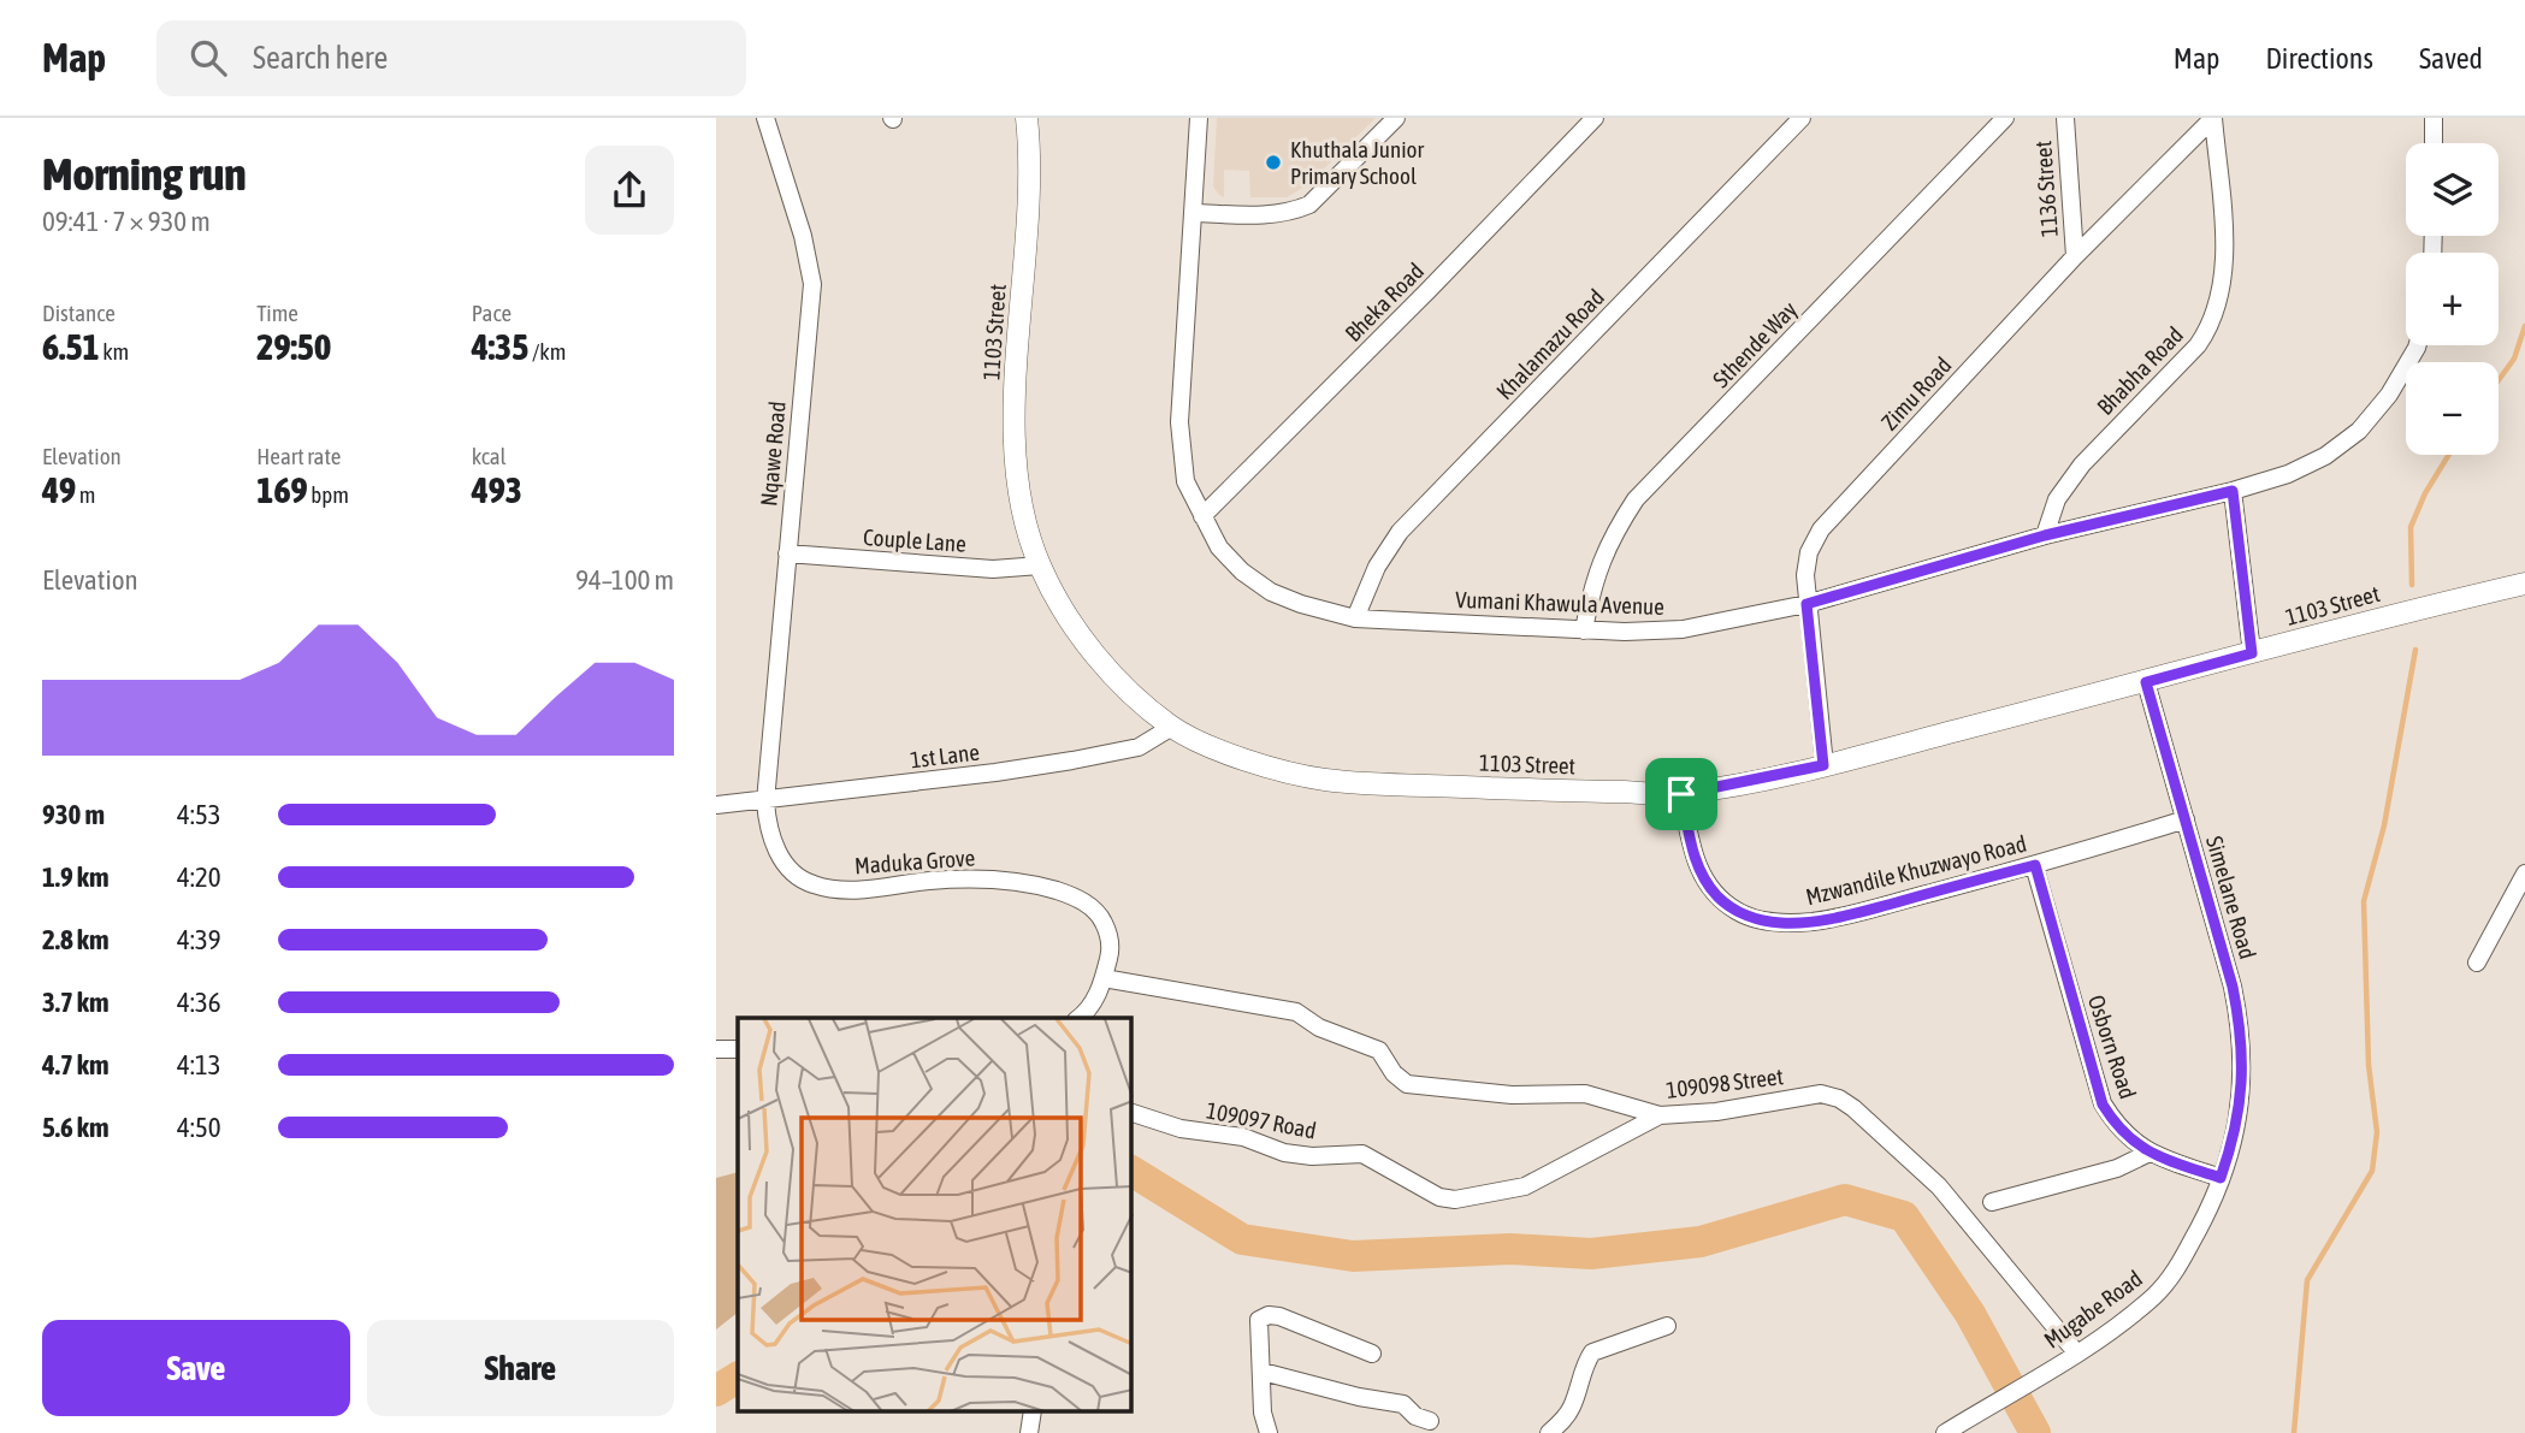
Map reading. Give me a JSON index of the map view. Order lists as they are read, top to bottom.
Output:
{
  "streets": {
    "street": [
      "1136 Street",
      "Bheka Road",
      "1103 Street",
      "Khalamazu Road",
      "Sthende Way",
      "Bhabha Road",
      "Zimu Road",
      "Nqawe Road",
      "Couple Lane",
      "Vumani Khawula Avenue",
      "1st Lane",
      "Maduka Grove",
      "Mzwandile Khuzwayo Road",
      "Simelane Road",
      "Osborn Road",
      "109098 Street",
      "109097 Road",
      "Mugabe Road"
    ]
  },
  "crossings": [
    ["1136 Street", "Zimu Road"],
    ["Bheka Road", "Vumani Khawula Avenue"],
    ["1103 Street", "Zimu Road"],
    ["1103 Street", "Couple Lane"],
    ["1103 Street", "1st Lane"],
    ["1103 Street", "Mzwandile Khuzwayo Road"],
    ["1103 Street", "Simelane Road"],
    ["Khalamazu Road", "Vumani Khawula Avenue"],
    ["Sthende Way", "Vumani Khawula Avenue"],
    ["Bhabha Road", "Zimu Road"],
    ["Bhabha Road", "Vumani Khawula Avenue"],
    ["Zimu Road", "Vumani Khawula Avenue"],
    ["Nqawe Road", "Couple Lane"],
    ["Nqawe Road", "1st Lane"],
    ["Nqawe Road", "Maduka Grove"],
    ["1st Lane", "Maduka Grove"],
    ["Maduka Grove", "109098 Street"],
    ["Mzwandile Khuzwayo Road", "Simelane Road"],
    ["Mzwandile Khuzwayo Road", "Osborn Road"],
    ["Simelane Road", "Osborn Road"],
    ["Simelane Road", "Mugabe Road"],
    ["Osborn Road", "Mugabe Road"],
    ["109098 Street", "109097 Road"],
    ["109098 Street", "Mugabe Road"]
  ],
  "places": ["Khuthala Junior Primary School"],
  "page": {
    "header": "Map",
    "search": "Search here",
    "nav": ["Map", "Directions", "Saved"],
    "heading": ["Morning run", "09:41 · 7 × 930 m"],
    "map_buttons": ["+", "−"],
    "stats": [
      ["Distance", "6.51 km"],
      ["Time", "29:50"],
      ["Pace", "4:35 /km"],
      ["Elevation", "49 m"],
      ["Heart rate", "169 bpm"],
      ["kcal", "493"]
    ],
    "chart": ["Elevation", "94–100 m"],
    "list": [
      {
        "name": "930 m",
        "note": "4:53"
      },
      {
        "name": "1.9 km",
        "note": "4:20"
      },
      {
        "name": "2.8 km",
        "note": "4:39"
      },
      {
        "name": "3.7 km",
        "note": "4:36"
      },
      {
        "name": "4.7 km",
        "note": "4:13"
      },
      {
        "name": "5.6 km",
        "note": "4:50"
      }
    ],
    "buttons": ["Save", "Share"]
  }
}
